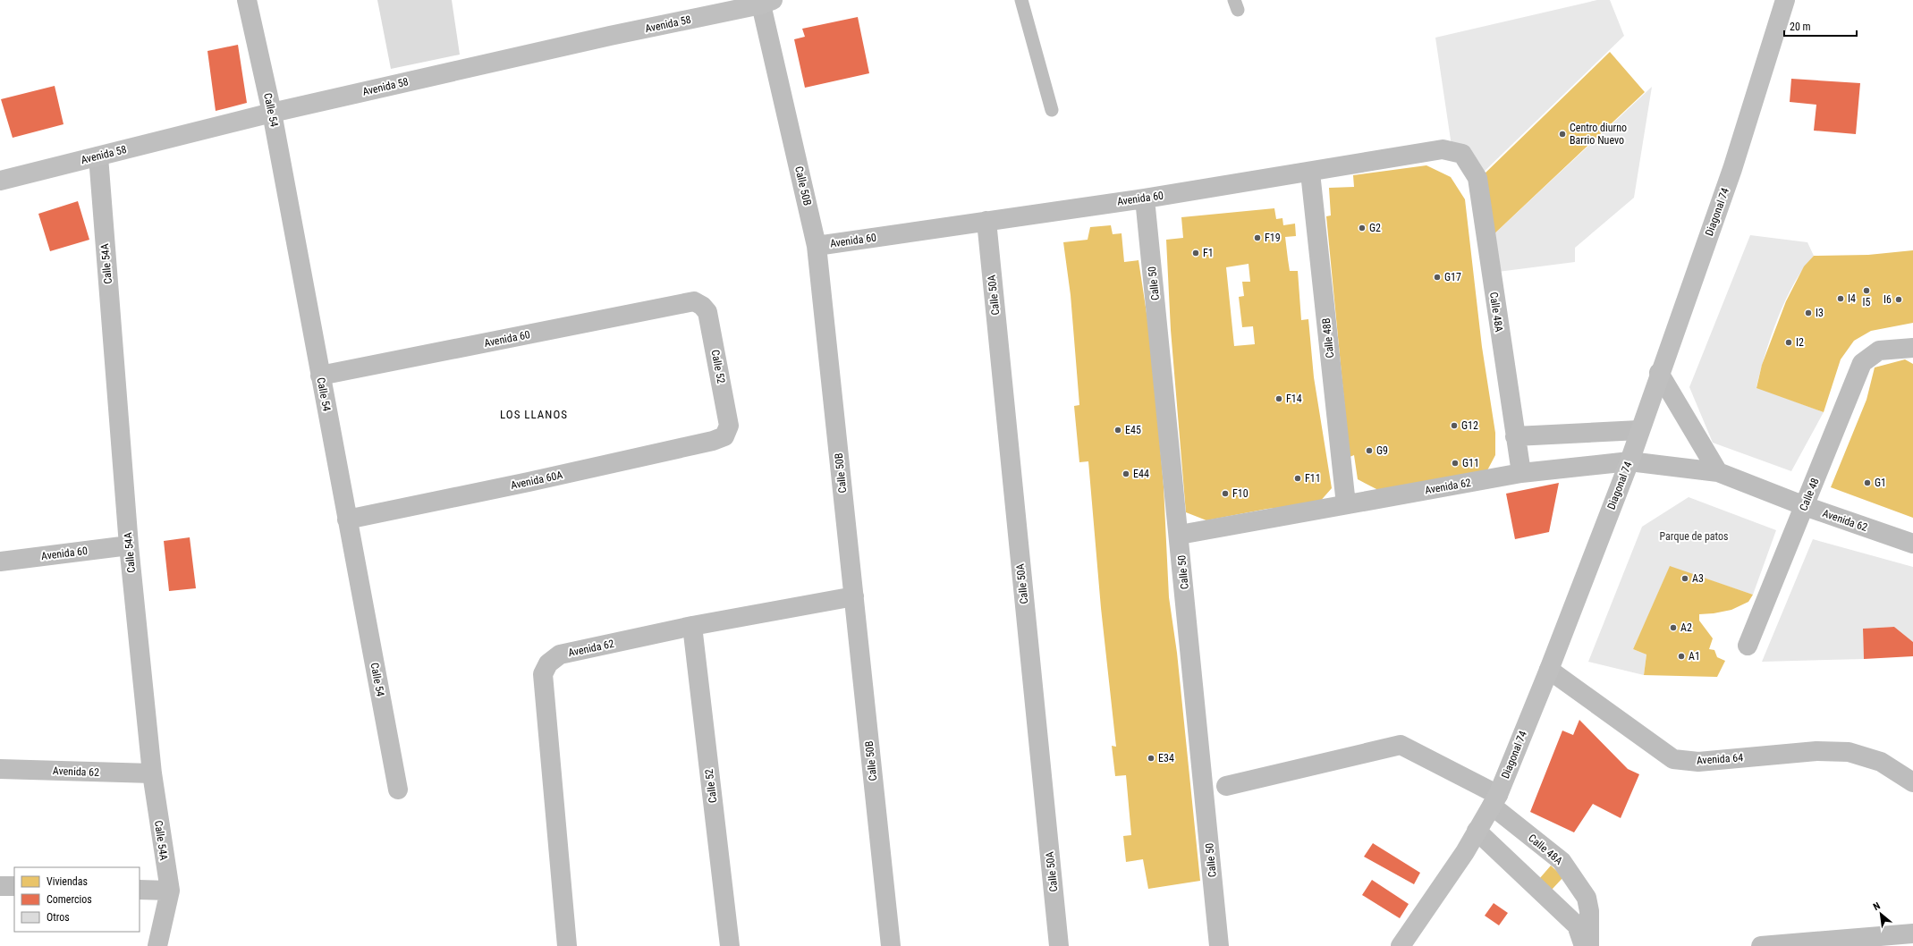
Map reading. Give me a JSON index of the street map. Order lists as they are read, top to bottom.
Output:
{
  "streets": {
    "street": [
      "Avenida 58",
      "Calle 54",
      "Calle 50B",
      "Avenida 60",
      "Diagonal 74",
      "Calle 54A",
      "Calle 50",
      "Calle 50A",
      "Calle 48A",
      "Calle 48B",
      "Calle 52",
      "Avenida 60A",
      "Avenida 62",
      "Calle 48",
      "Avenida 64"
    ]
  },
  "crossings": [
    ["Avenida 58", "Calle 54"],
    ["Avenida 58", "Calle 50B"],
    ["Avenida 58", "Calle 54A"],
    ["Calle 54", "Avenida 60"],
    ["Calle 54", "Avenida 60A"],
    ["Calle 50B", "Avenida 60"],
    ["Calle 50B", "Avenida 62"],
    ["Avenida 60", "Calle 54A"],
    ["Avenida 60", "Calle 50"],
    ["Avenida 60", "Calle 50A"],
    ["Avenida 60", "Calle 48A"],
    ["Avenida 60", "Calle 48B"],
    ["Avenida 60", "Calle 52"],
    ["Diagonal 74", "Calle 48A"],
    ["Diagonal 74", "Avenida 62"],
    ["Diagonal 74", "Avenida 64"],
    ["Calle 54A", "Avenida 62"],
    ["Calle 50", "Avenida 62"],
    ["Calle 48A", "Avenida 62"],
    ["Calle 48B", "Avenida 62"],
    ["Calle 52", "Avenida 60A"],
    ["Calle 52", "Avenida 62"],
    ["Avenida 62", "Calle 48"]
  ],
  "districts": ["LOS LLANOS"],
  "parks": ["Parque de patos"],
  "places": [
    "Centro diurno Barrio Nuevo",
    "G2",
    "F19",
    "F1",
    "G17",
    "I5",
    "I4",
    "I6",
    "I3",
    "I2",
    "F14",
    "G12",
    "E45",
    "G9",
    "G11",
    "E44",
    "F11",
    "G1",
    "F10",
    "A3",
    "A2",
    "A1",
    "E34"
  ],
  "legend": ["Viviendas", "Comercios", "Otros"],
  "scale_bar": "20 m",
  "north": "top left"
}
